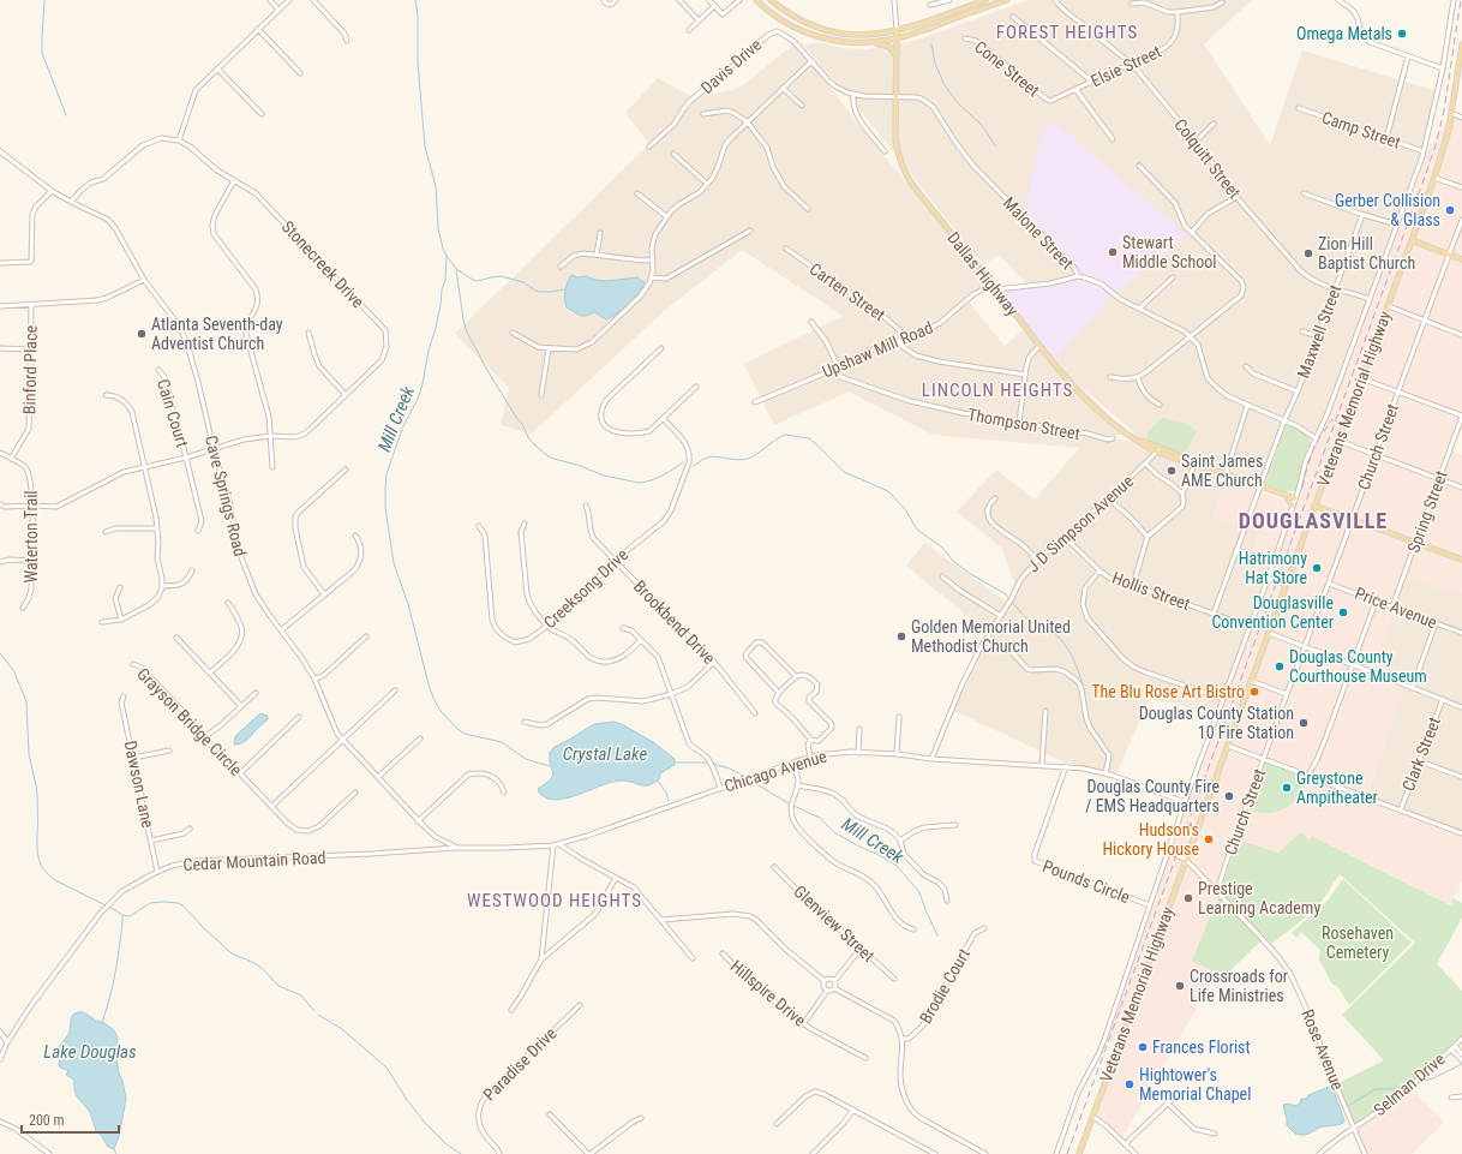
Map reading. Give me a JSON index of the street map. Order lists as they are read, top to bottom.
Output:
{
  "streets": {
    "main road": ["Dallas Highway", "Veterans Memorial Highway"],
    "street": [
      "Davis Drive",
      "Elsie Street",
      "Cone Street",
      "Camp Street",
      "Colquitt Street",
      "Malone Street",
      "Stonecreek Drive",
      "Carten Street",
      "Maxwell Street",
      "Upshaw Mill Road",
      "Binford Place",
      "Cain Court",
      "Thompson Street",
      "Church Street",
      "Cave Springs Road",
      "Spring Street",
      "J D Simpson Avenue",
      "Waterton Trail",
      "Creeksong Drive",
      "Hollis Street",
      "Price Avenue",
      "Brookbend Drive",
      "Grayson Bridge Circle",
      "Clark Street",
      "Chicago Avenue",
      "Dawson Lane",
      "Cedar Mountain Road",
      "Pounds Circle",
      "Glenview Street",
      "Brodie Court",
      "Hillspire Drive",
      "Rose Avenue",
      "Paradise Drive",
      "Selman Drive"
    ]
  },
  "crossings": [
    ["Davis Drive", "Malone Street"],
    ["Davis Drive", "Dallas Highway"],
    ["Elsie Street", "Cone Street"],
    ["Elsie Street", "Colquitt Street"],
    ["Colquitt Street", "Maxwell Street"],
    ["Malone Street", "Dallas Highway"],
    ["Malone Street", "Maxwell Street"],
    ["Malone Street", "Upshaw Mill Road"],
    ["Stonecreek Drive", "Cain Court"],
    ["Stonecreek Drive", "Cave Springs Road"],
    ["Stonecreek Drive", "Waterton Trail"],
    ["Dallas Highway", "Maxwell Street"],
    ["Dallas Highway", "Upshaw Mill Road"],
    ["Dallas Highway", "J D Simpson Avenue"],
    ["Carten Street", "Upshaw Mill Road"],
    ["Maxwell Street", "Hollis Street"],
    ["Upshaw Mill Road", "Thompson Street"],
    ["Binford Place", "Waterton Trail"],
    ["Veterans Memorial Highway", "Rose Avenue"],
    ["Church Street", "Price Avenue"],
    ["Church Street", "Rose Avenue"],
    ["Cave Springs Road", "Chicago Avenue"],
    ["Cave Springs Road", "Cedar Mountain Road"],
    ["Spring Street", "Price Avenue"],
    ["J D Simpson Avenue", "Hollis Street"],
    ["J D Simpson Avenue", "Chicago Avenue"],
    ["Creeksong Drive", "Brookbend Drive"],
    ["Chicago Avenue", "Cedar Mountain Road"],
    ["Chicago Avenue", "Pounds Circle"],
    ["Dawson Lane", "Cedar Mountain Road"],
    ["Rose Avenue", "Selman Drive"]
  ],
  "districts": [
    "FOREST HEIGHTS",
    "LINCOLN HEIGHTS",
    "DOUGLASVILLE",
    "WESTWOOD HEIGHTS"
  ],
  "water": ["Mill Creek", "Crystal Lake", "Lake Douglas"],
  "parks": ["Rosehaven Cemetery"],
  "places": [
    "Omega Metals",
    "Gerber Collision & Glass",
    "Stewart Middle School",
    "Zion Hill Baptist Church",
    "Atlanta Seventh-day Adventist Church",
    "Saint James AME Church",
    "Hatrimony Hat Store",
    "Douglasville Convention Center",
    "Golden Memorial United Methodist Church",
    "Douglas County Courthouse Museum",
    "The Blu Rose Art Bistro",
    "Douglas County Station 10 Fire Station",
    "Greystone Ampitheater",
    "Douglas County Fire / EMS Headquarters",
    "Hudson's Hickory House",
    "Prestige Learning Academy",
    "Crossroads for Life Ministries",
    "Frances Florist",
    "Hightower's Memorial Chapel"
  ],
  "scale_bar": "200 m"
}
